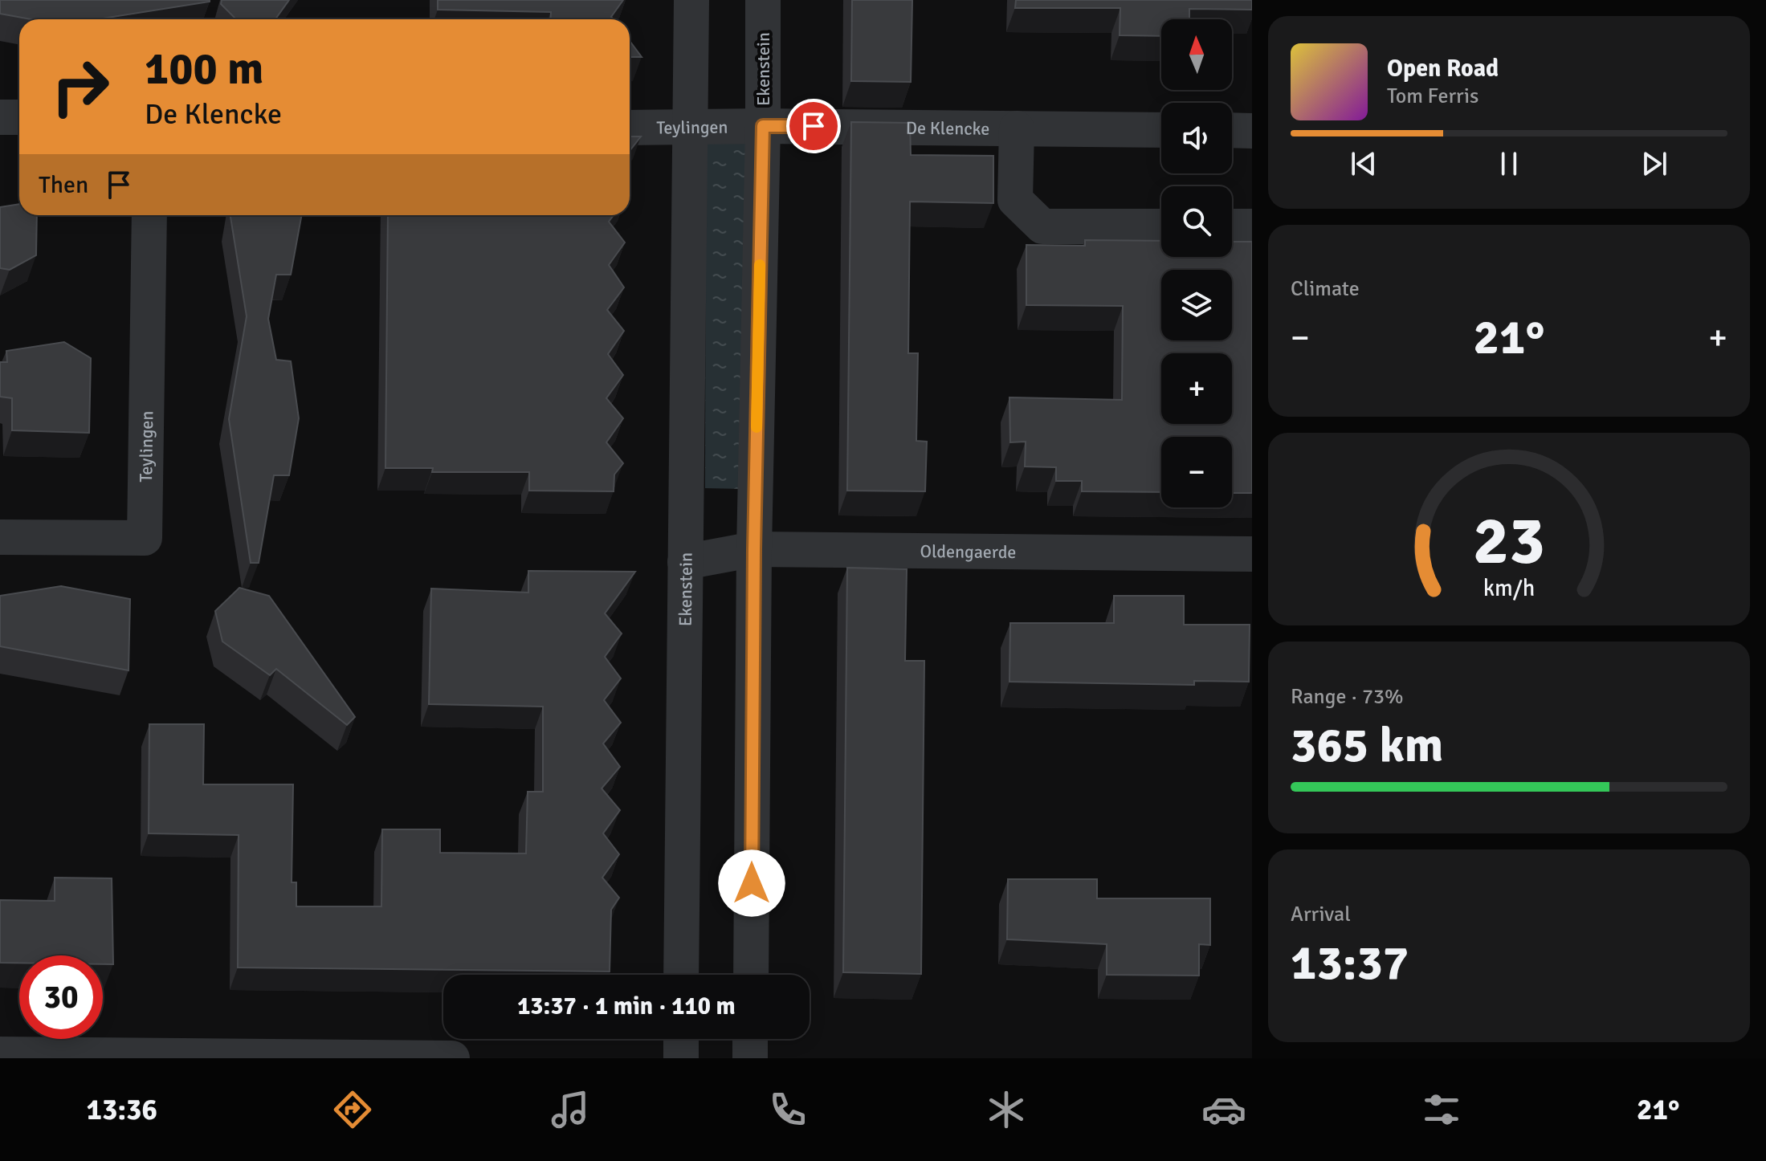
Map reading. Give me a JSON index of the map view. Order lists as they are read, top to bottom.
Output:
{
  "streets": {
    "street": [
      "Ekenstein",
      "Teylingen",
      "De Klencke",
      "Oldengaerde"
    ]
  },
  "crossings": [
    ["Ekenstein", "Teylingen"],
    ["Ekenstein", "De Klencke"],
    ["Ekenstein", "Oldengaerde"],
    ["Teylingen", "De Klencke"]
  ],
  "north": "top",
  "page": {
    "map_buttons": ["+", "−"],
    "turn": ["100 m", "De Klencke"],
    "song": ["Open Road", "Tom Ferris"],
    "then": "Then",
    "tile": [
      "Climate",
      ["Range · 73%", "365 km"],
      ["Arrival", "13:37"]
    ],
    "heat": ["−", "21°", "+"],
    "limit": "30",
    "trip": "13:37 · 1 min · 110 m",
    "tabs": ["13:36", "21°"],
    "gauge": ["23", "km/h"]
  }
}
